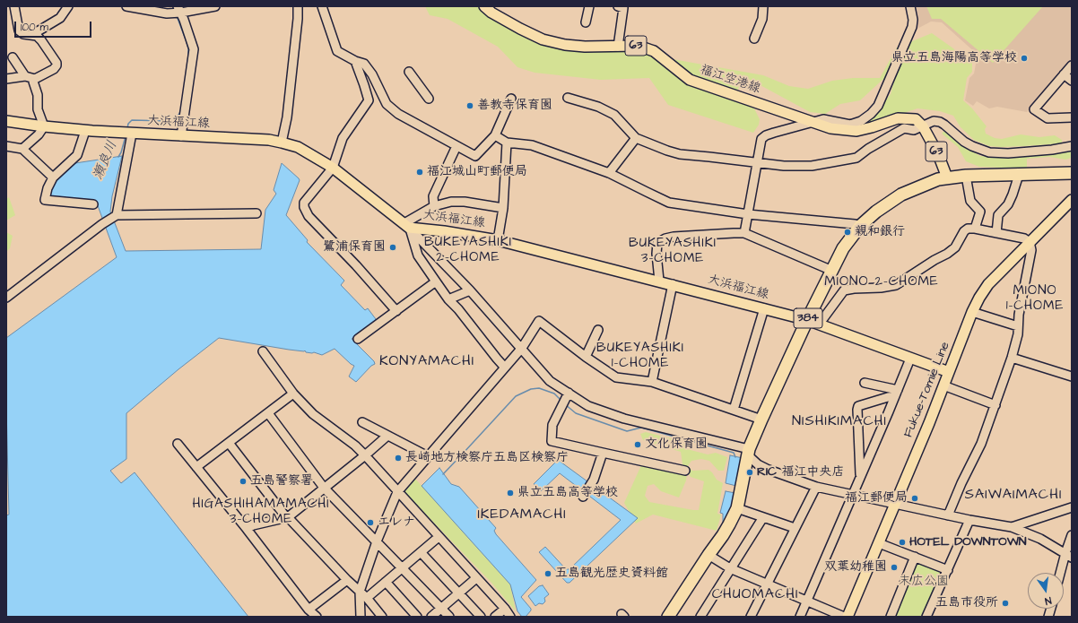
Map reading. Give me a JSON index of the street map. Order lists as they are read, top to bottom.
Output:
{
  "streets": {
    "highway": ["384"],
    "main road": [
      "63",
      "福江空港線",
      "大浜福江線",
      "Fukue-Tomie Line"
    ]
  },
  "crossings": [
    ["63", "福江空港線"],
    ["63", "384"],
    ["大浜福江線", "384"],
    ["大浜福江線", "Fukue-Tomie Line"]
  ],
  "districts": [
    "BUKEYASHIKI 2-CHOME",
    "BUKEYASHIKI 3-CHOME",
    "MIONO 2-CHOME",
    "MIONO 1-CHOME",
    "BUKEYASHIKI 1-CHOME",
    "KONYAMACHI",
    "NISHIKIMACHI",
    "SAIWAIMACHI",
    "HIGASHIHAMAMACHI 3-CHOME",
    "IKEDAMACHI",
    "CHUOMACHI"
  ],
  "water": ["瀬良川"],
  "parks": ["末広公園"],
  "places": [
    "県立五島海陽高等学校",
    "善教寺保育園",
    "福江城山町郵便局",
    "親和銀行",
    "鷺浦保育園",
    "文化保育園",
    "長崎地方検察庁五島区検察庁",
    "RIC 福江中央店",
    "五島警察署",
    "県立五島高等学校",
    "福江郵便局",
    "エレナ",
    "HOTEL DOWNTOWN",
    "双葉幼稚園",
    "五島観光歴史資料館",
    "五島市役所"
  ],
  "scale_bar": "100 m",
  "north": "bottom"
}
